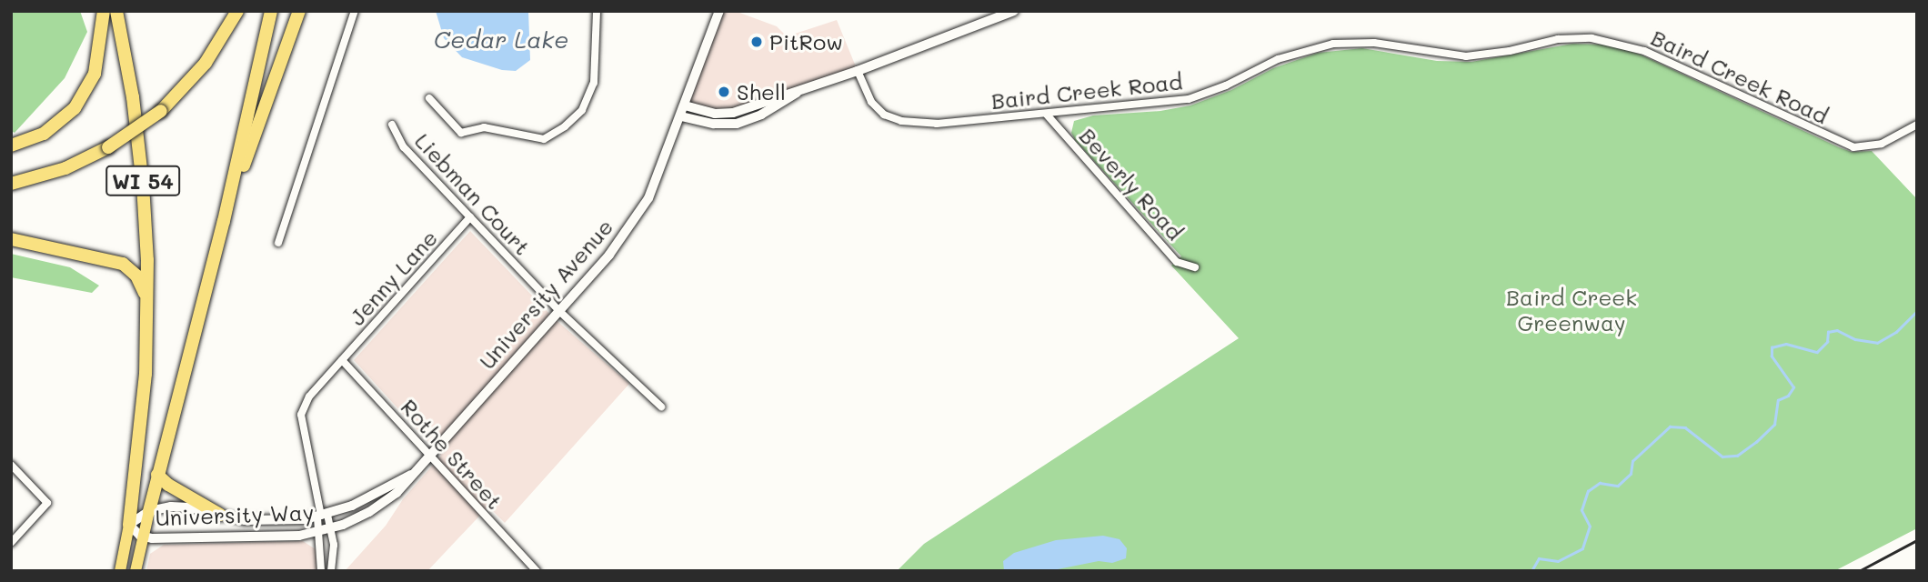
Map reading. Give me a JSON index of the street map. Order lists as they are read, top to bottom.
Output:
{
  "streets": {
    "highway": ["WI 54"],
    "main road": ["University Avenue", "University Way"],
    "street": [
      "Baird Creek Road",
      "Beverly Road",
      "Liebman Court",
      "Jenny Lane",
      "Rothe Street"
    ]
  },
  "crossings": [
    ["Baird Creek Road", "Beverly Road"],
    ["WI 54", "University Way"],
    ["Liebman Court", "Jenny Lane"],
    ["Liebman Court", "University Avenue"],
    ["Jenny Lane", "Rothe Street"],
    ["Jenny Lane", "University Way"],
    ["University Avenue", "Rothe Street"],
    ["University Avenue", "University Way"]
  ],
  "water": ["Cedar Lake"],
  "parks": ["Baird Creek Greenway"],
  "places": ["PitRow", "Shell"]
}
